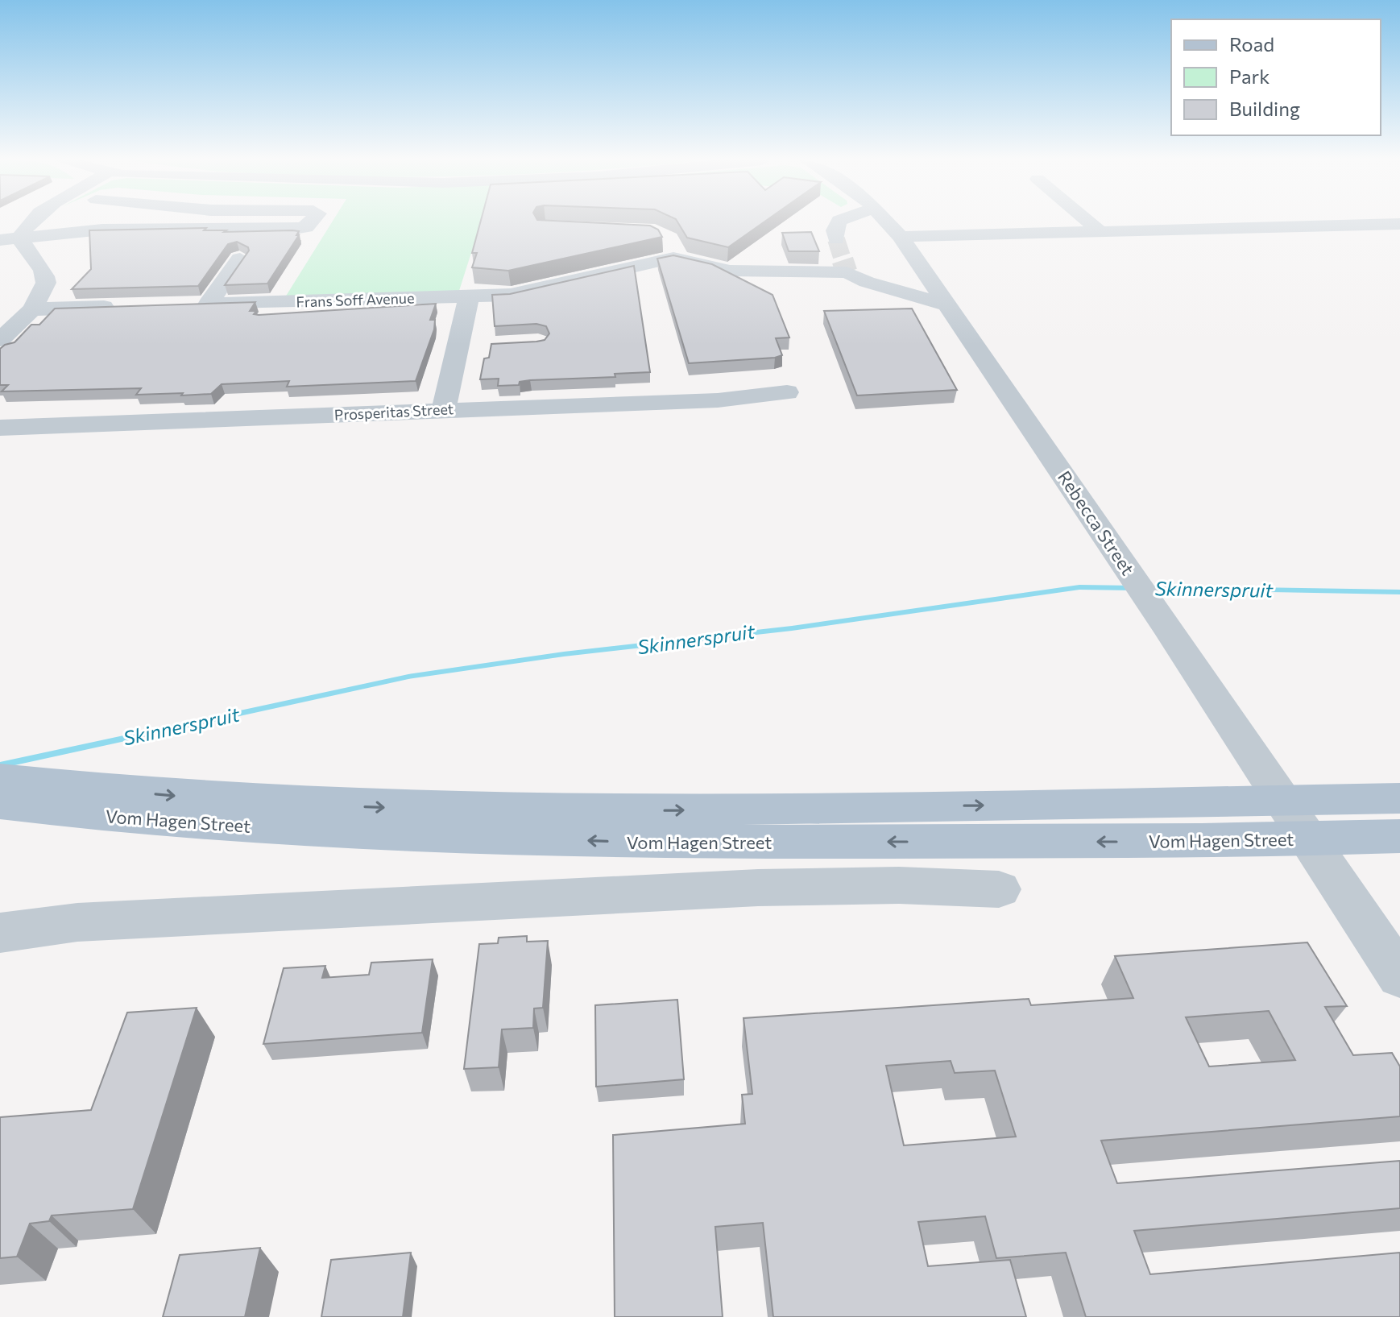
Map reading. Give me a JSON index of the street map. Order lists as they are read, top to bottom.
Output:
{
  "streets": {
    "main road": ["Vom Hagen Street"],
    "street": ["Frans Soff Avenue", "Prosperitas Street", "Rebecca Street"]
  },
  "crossings": [
    ["Frans Soff Avenue", "Rebecca Street"],
    ["Rebecca Street", "Vom Hagen Street"]
  ],
  "water": ["Skinnerspruit"],
  "legend": ["Road", "Park", "Building"]
}
